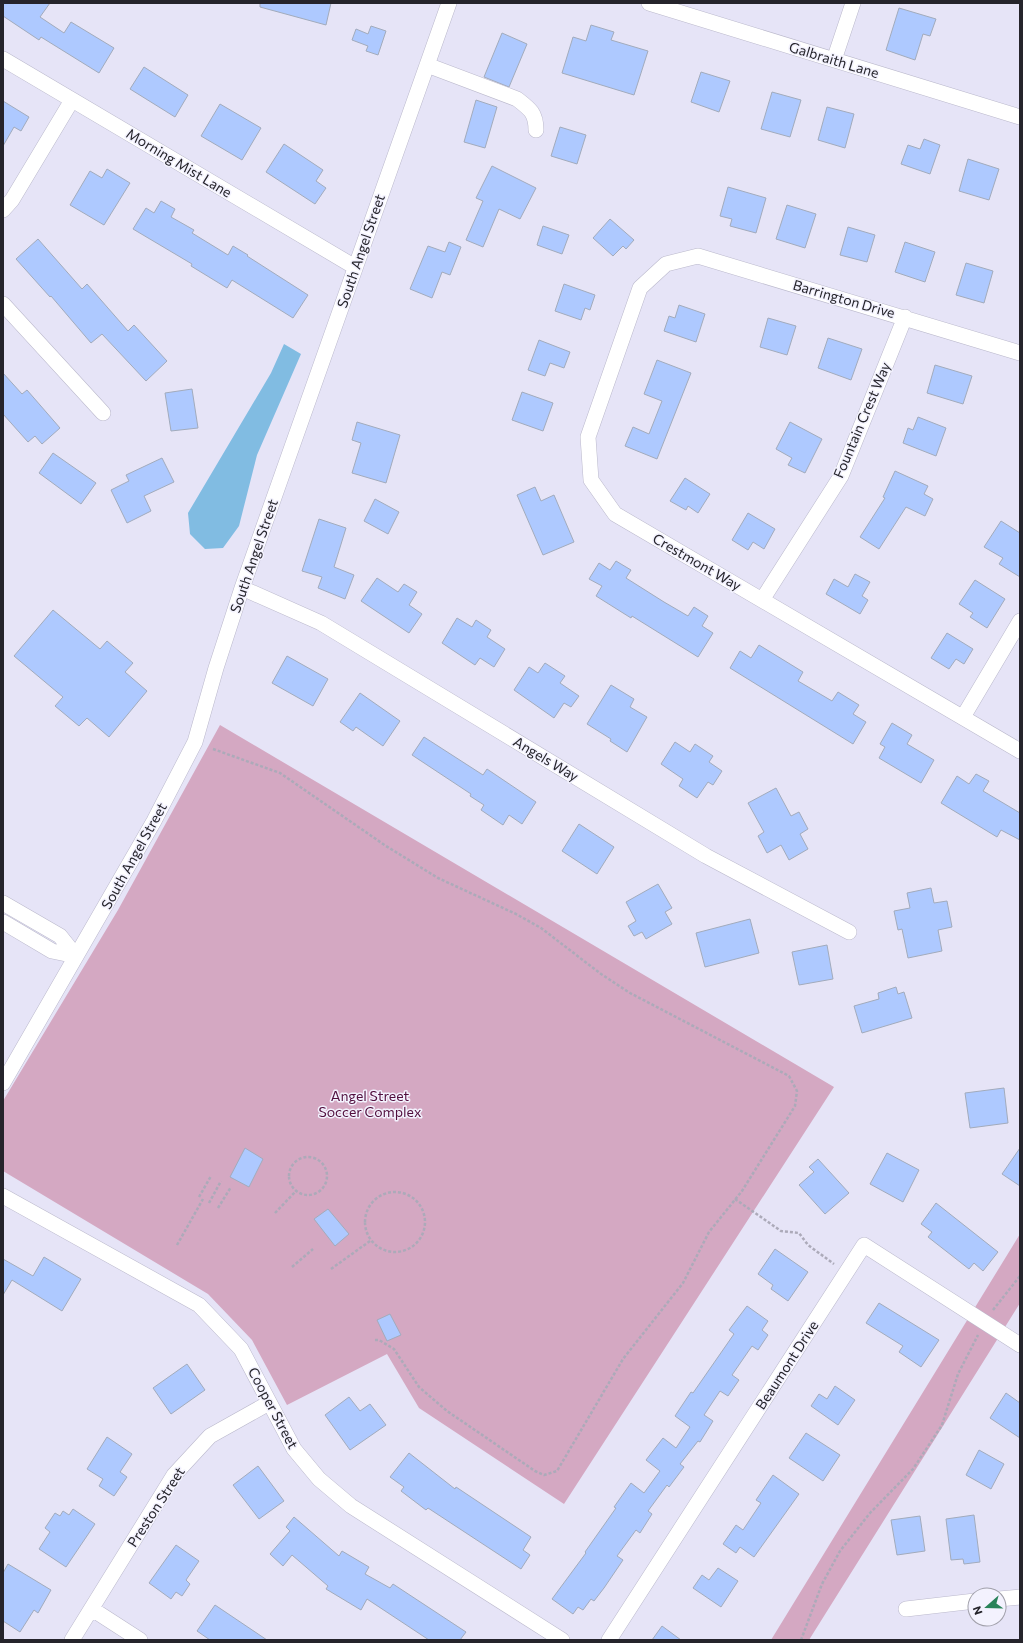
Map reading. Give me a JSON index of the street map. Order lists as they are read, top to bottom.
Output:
{
  "streets": {
    "street": [
      "Galbraith Lane",
      "Morning Mist Lane",
      "South Angel Street",
      "Barrington Drive",
      "Fountain Crest Way",
      "Crestmont Way",
      "Angels Way",
      "Beaumont Drive",
      "Cooper Street",
      "Preston Street"
    ]
  },
  "crossings": [
    ["Morning Mist Lane", "South Angel Street"],
    ["South Angel Street", "Angels Way"],
    ["Barrington Drive", "Fountain Crest Way"],
    ["Barrington Drive", "Crestmont Way"],
    ["Fountain Crest Way", "Crestmont Way"],
    ["Cooper Street", "Preston Street"]
  ],
  "parks": ["Angel Street Soccer Complex"],
  "north": "left"
}
